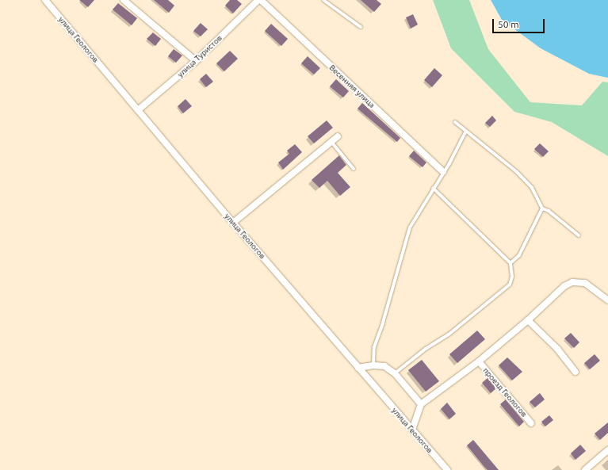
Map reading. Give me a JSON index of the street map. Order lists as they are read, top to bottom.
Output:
{
  "streets": {
    "street": [
      "улица Геологов",
      "улица Туристов",
      "Весенняя улица",
      "проезд Геологов"
    ]
  },
  "crossings": [
    ["улица Геологов", "улица Туристов"]
  ],
  "scale_bar": "50 m"
}
